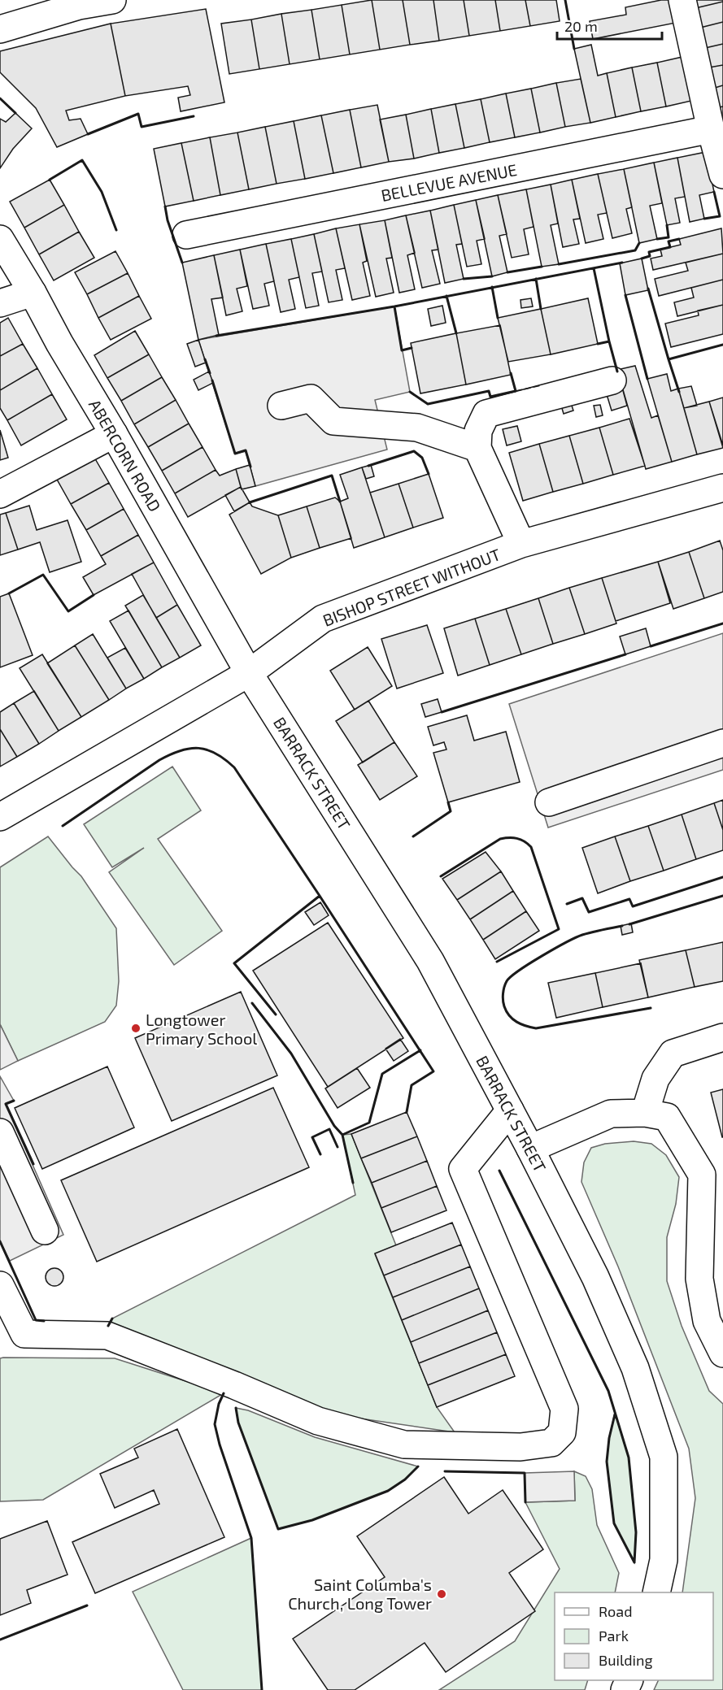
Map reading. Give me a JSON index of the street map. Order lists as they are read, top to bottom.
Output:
{
  "streets": {
    "street": [
      "BELLEVUE AVENUE",
      "ABERCORN ROAD",
      "BISHOP STREET WITHOUT",
      "BARRACK STREET"
    ]
  },
  "crossings": [
    ["ABERCORN ROAD", "BISHOP STREET WITHOUT"],
    ["ABERCORN ROAD", "BARRACK STREET"],
    ["BISHOP STREET WITHOUT", "BARRACK STREET"]
  ],
  "places": ["Longtower Primary School", "Saint Columba's Church, Long Tower"],
  "legend": ["Road", "Park", "Building"],
  "scale_bar": "20 m"
}
